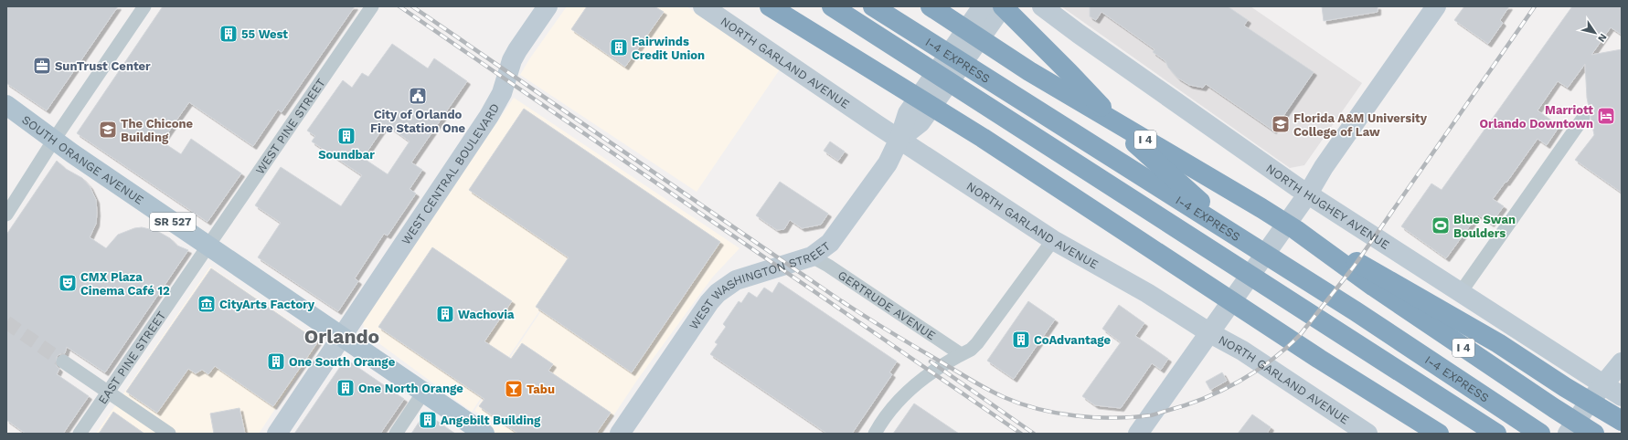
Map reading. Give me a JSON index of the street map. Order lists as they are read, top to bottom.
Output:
{
  "streets": {
    "highway": ["I-4 EXPRESS", "I 4"],
    "main road": ["SOUTH ORANGE AVENUE", "SR 527"],
    "street": [
      "NORTH GARLAND AVENUE",
      "WEST PINE STREET",
      "WEST CENTRAL BOULEVARD",
      "NORTH HUGHEY AVENUE",
      "WEST WASHINGTON STREET",
      "GERTRUDE AVENUE",
      "EAST PINE STREET"
    ]
  },
  "crossings": [
    ["NORTH GARLAND AVENUE", "WEST WASHINGTON STREET"],
    ["WEST PINE STREET", "SOUTH ORANGE AVENUE"],
    ["WEST PINE STREET", "EAST PINE STREET"],
    ["SOUTH ORANGE AVENUE", "WEST CENTRAL BOULEVARD"],
    ["SOUTH ORANGE AVENUE", "SR 527"],
    ["SOUTH ORANGE AVENUE", "EAST PINE STREET"],
    ["WEST CENTRAL BOULEVARD", "SR 527"],
    ["WEST WASHINGTON STREET", "GERTRUDE AVENUE"]
  ],
  "districts": ["Orlando"],
  "places": {
    "building": [
      "55 West",
      "Fairwinds Credit Union",
      "Soundbar",
      "Wachovia",
      "CoAdvantage",
      "One South Orange",
      "One North Orange",
      "Angebilt Building"
    ],
    "office": ["SunTrust Center"],
    "public building": ["City of Orlando Fire Station One"],
    "hotel": ["Marriott Orlando Downtown"],
    "school or university": ["Florida A&M University College of Law", "The Chicone Building"],
    "sports": ["Blue Swan Boulders"],
    "theatre": ["CMX Plaza Cinema Café 12"],
    "museum": ["CityArts Factory"],
    "bar": ["Tabu"]
  },
  "north": "bottom right"
}
